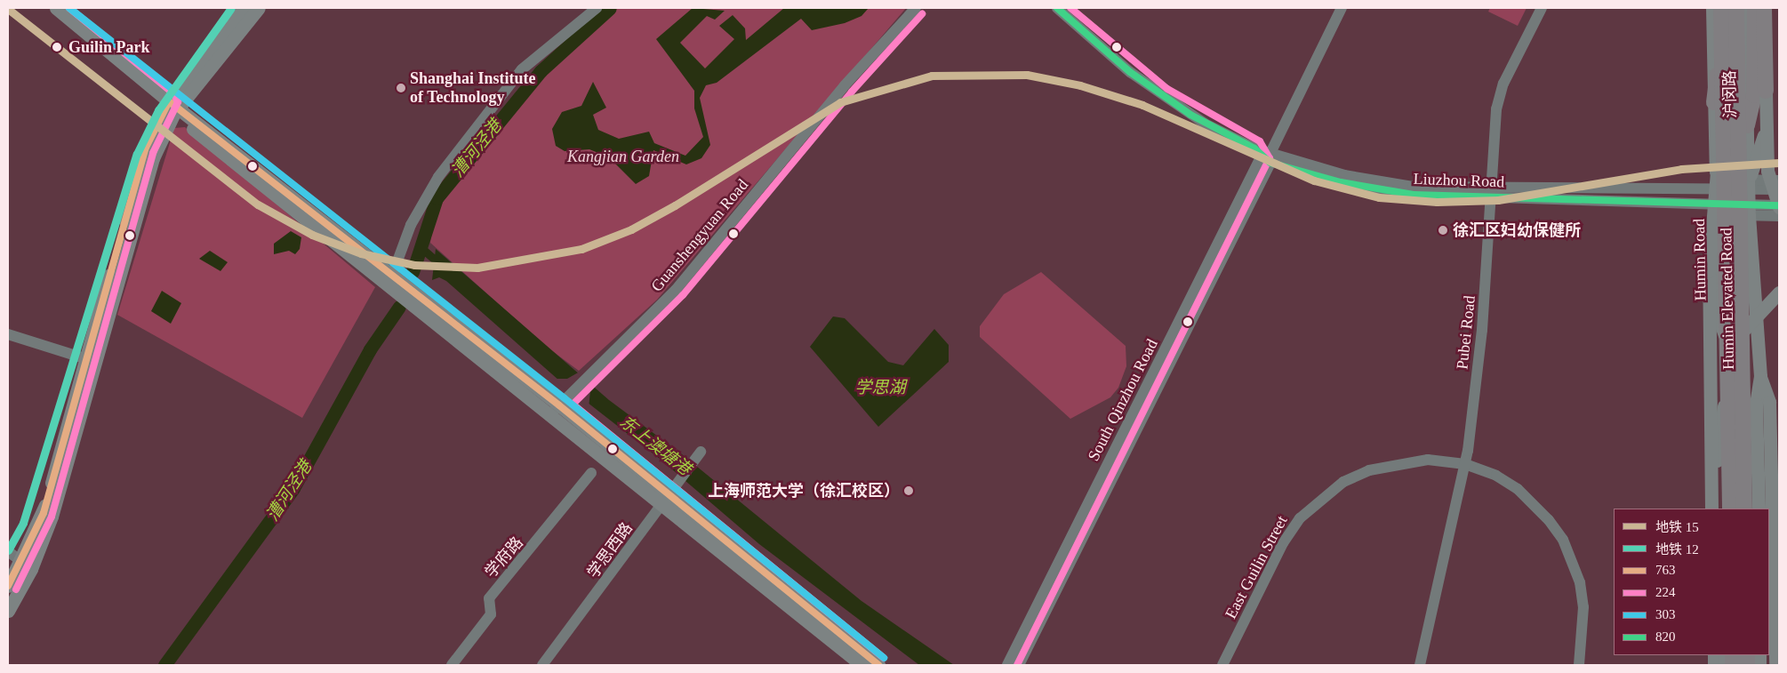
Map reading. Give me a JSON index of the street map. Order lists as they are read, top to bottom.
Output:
{
  "streets": {
    "highway": ["Humin Elevated Road"],
    "main road": ["沪闵路", "Humin Road"],
    "street": [
      "Liuzhou Road",
      "Guanshengyuan Road",
      "Pubei Road",
      "South Qinzhou Road",
      "学思西路",
      "学府路",
      "East Guilin Street"
    ]
  },
  "crossings": [
    ["Liuzhou Road", "Humin Road"],
    ["Liuzhou Road", "Pubei Road"],
    ["Liuzhou Road", "South Qinzhou Road"],
    ["Humin Road", "Humin Elevated Road"],
    ["Pubei Road", "East Guilin Street"]
  ],
  "water": ["漕河泾港", "学思湖", "东上澳塘港"],
  "parks": ["Kangjian Garden"],
  "places": [
    "Guilin Park",
    "Shanghai Institute of Technology",
    "徐汇区妇幼保健所",
    "上海师范大学（徐汇校区）"
  ],
  "lines": [
    "metro line 12",
    "transit line 224",
    "transit line 303",
    "transit line 820",
    "metro line 15",
    "transit line 763"
  ],
  "legend": [
    "地铁 15",
    "地铁 12",
    "763",
    "224",
    "303",
    "820"
  ]
}
